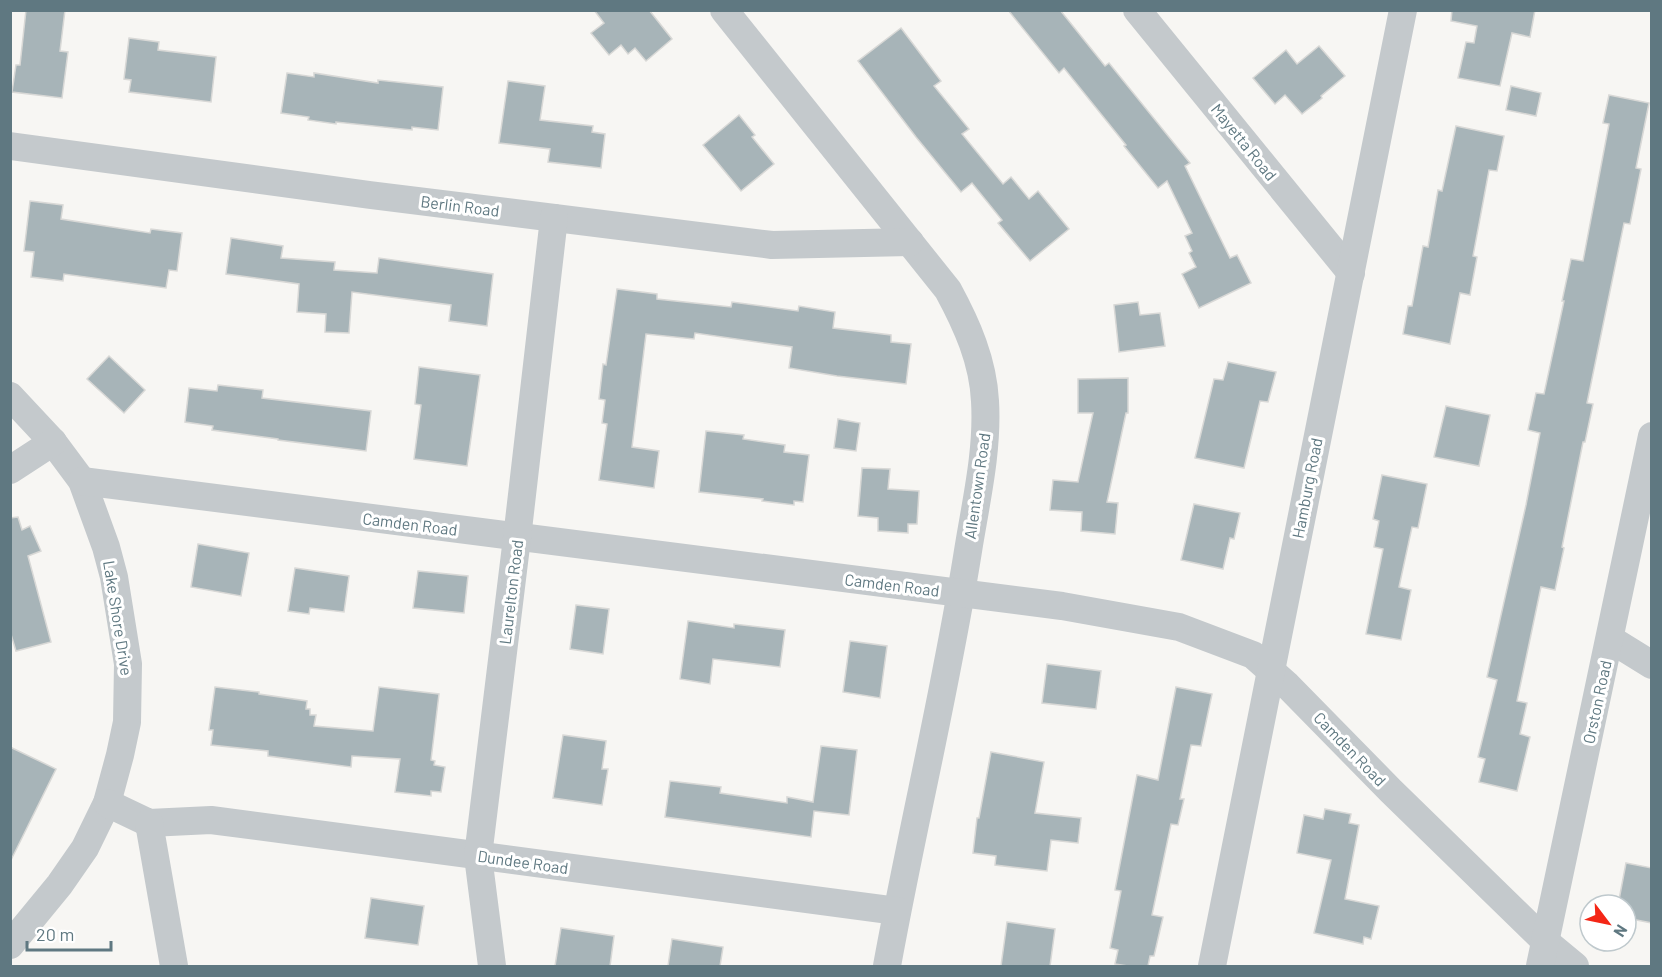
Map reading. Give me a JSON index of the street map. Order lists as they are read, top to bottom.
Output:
{
  "streets": {
    "street": [
      "Mayetta Road",
      "Berlin Road",
      "Allentown Road",
      "Hamburg Road",
      "Camden Road",
      "Laurelton Road",
      "Lake Shore Drive",
      "Orston Road",
      "Dundee Road"
    ]
  },
  "crossings": [
    ["Mayetta Road", "Hamburg Road"],
    ["Berlin Road", "Allentown Road"],
    ["Berlin Road", "Laurelton Road"],
    ["Allentown Road", "Camden Road"],
    ["Allentown Road", "Dundee Road"],
    ["Hamburg Road", "Camden Road"],
    ["Camden Road", "Laurelton Road"],
    ["Camden Road", "Lake Shore Drive"],
    ["Camden Road", "Orston Road"],
    ["Laurelton Road", "Dundee Road"]
  ],
  "scale_bar": "20 m",
  "north": "bottom right"
}
